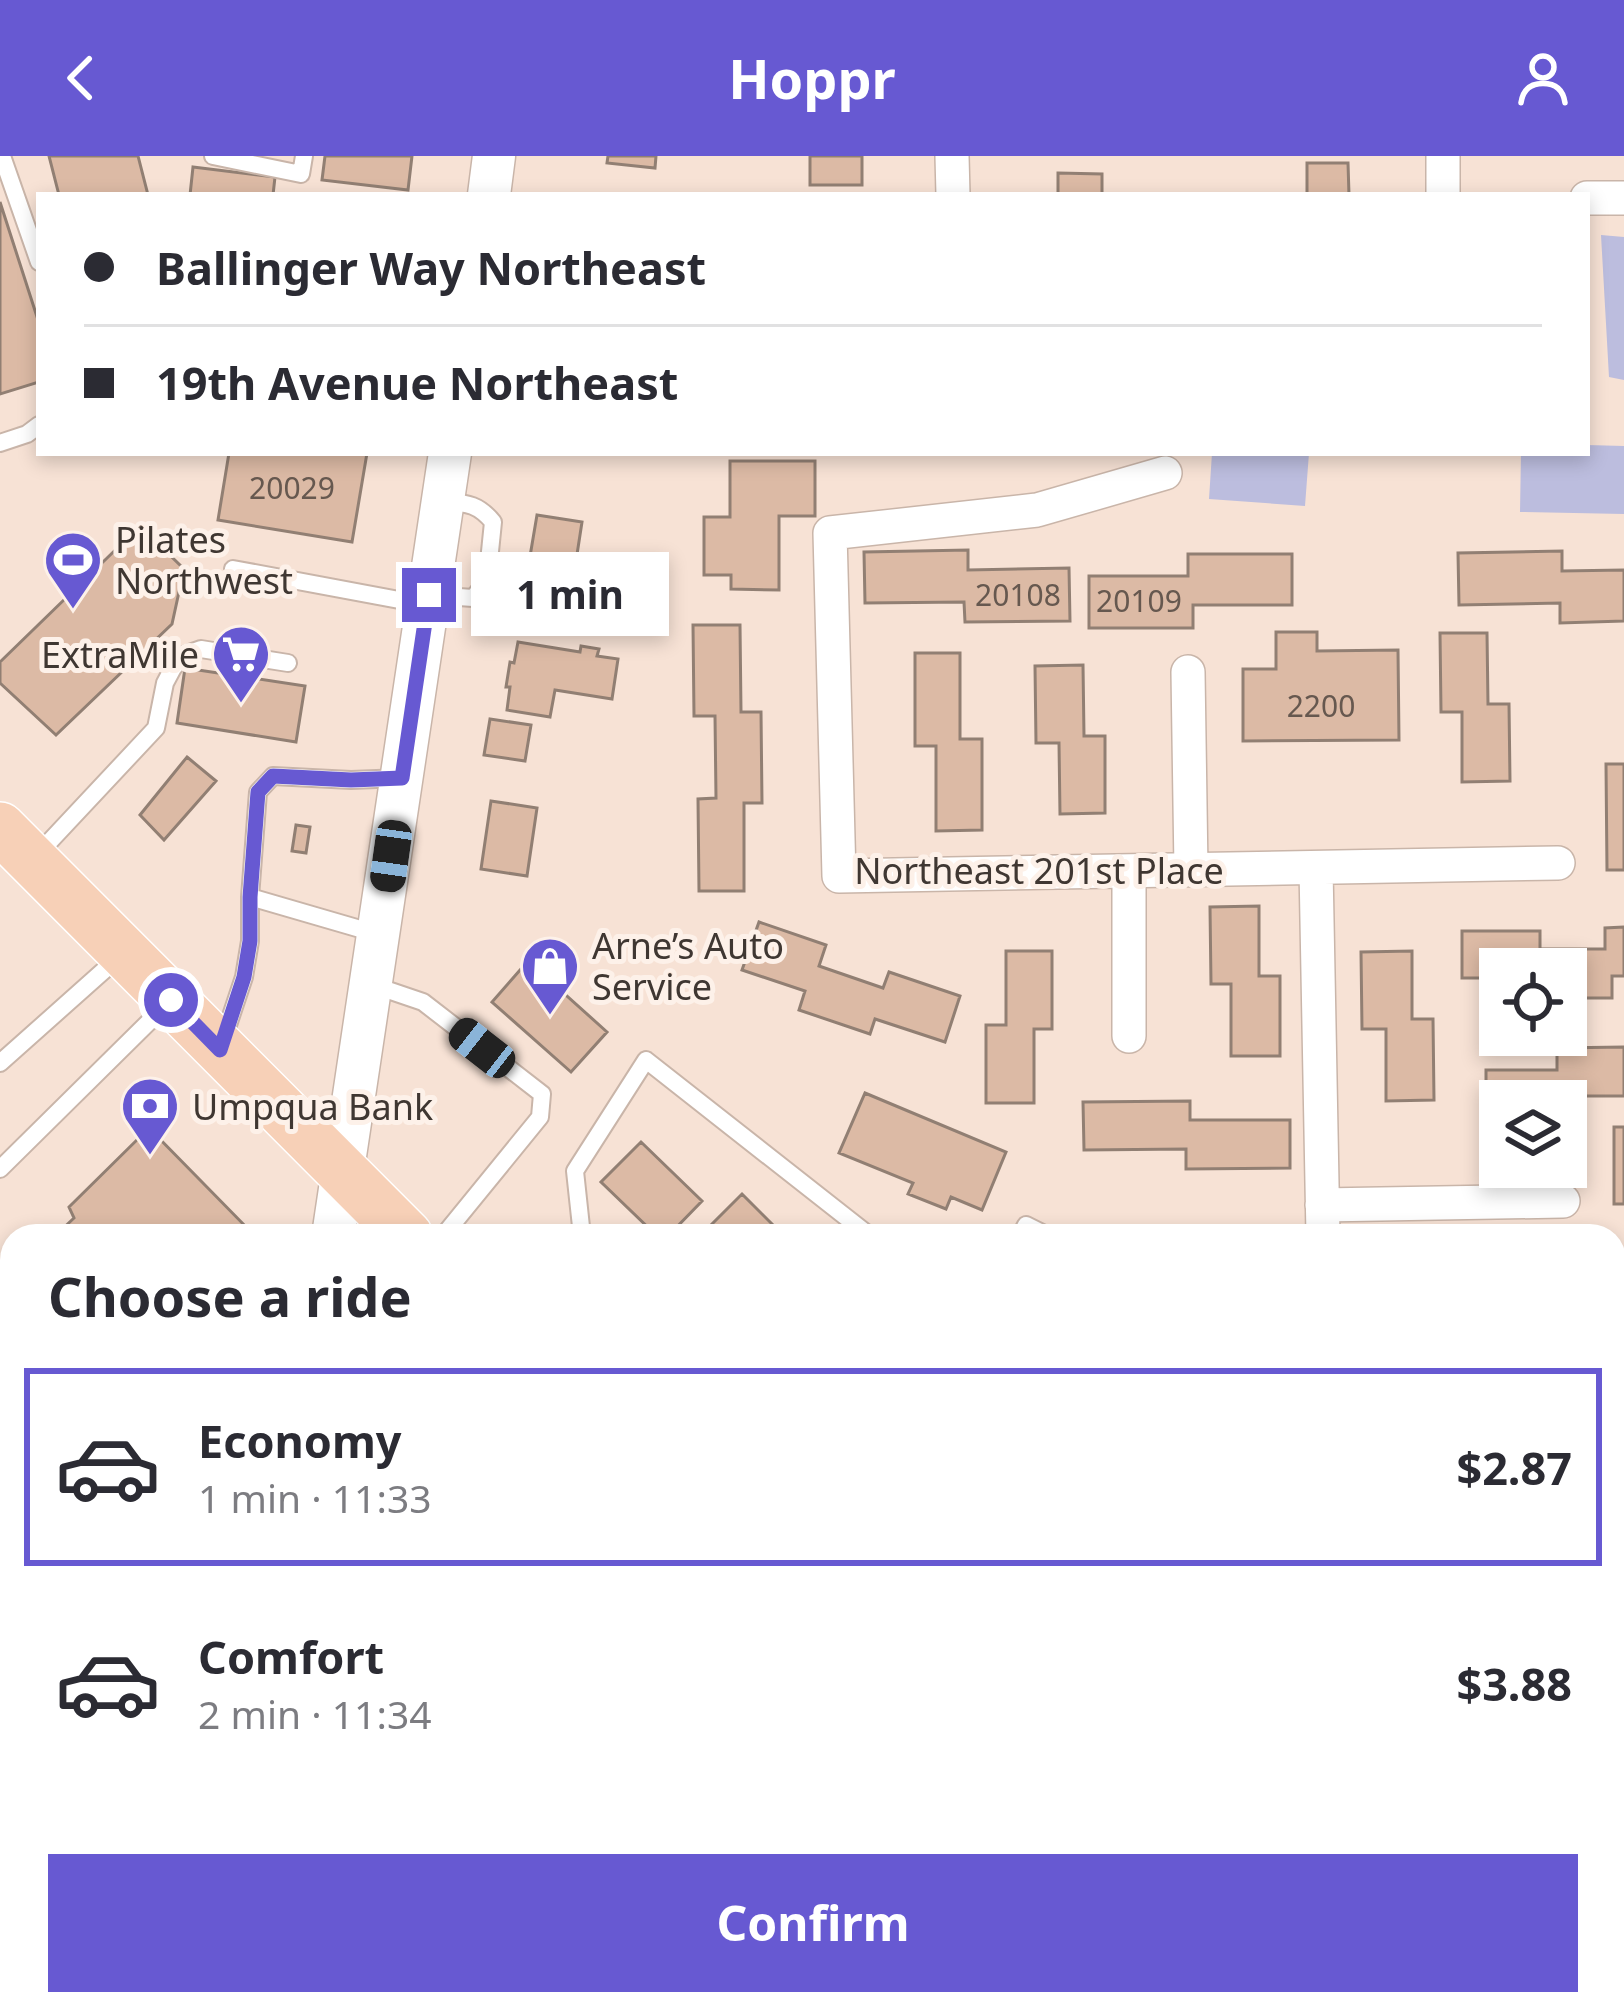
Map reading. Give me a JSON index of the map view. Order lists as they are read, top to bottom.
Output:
{
  "streets": {
    "street": ["Northeast 201st Place"]
  },
  "places": {
    "sports": ["Pilates Northwest"],
    "supermarket": ["ExtraMile"],
    "shop": ["Arne’s Auto Service"],
    "bank": ["Umpqua Bank"]
  },
  "house_numbers": [
    "20029",
    "20108",
    "20109",
    "2200"
  ],
  "page": {
    "header": "Hoppr",
    "banner": ["Ballinger Way Northeast", "19th Avenue Northeast"],
    "bubble": "1 min",
    "heading": "Choose a ride",
    "list": [
      {
        "name": "Economy",
        "note": "1 min · 11:33",
        "value": "$2.87"
      },
      {
        "name": "Comfort",
        "note": "2 min · 11:34",
        "value": "$3.88"
      }
    ],
    "buttons": "Confirm"
  }
}
